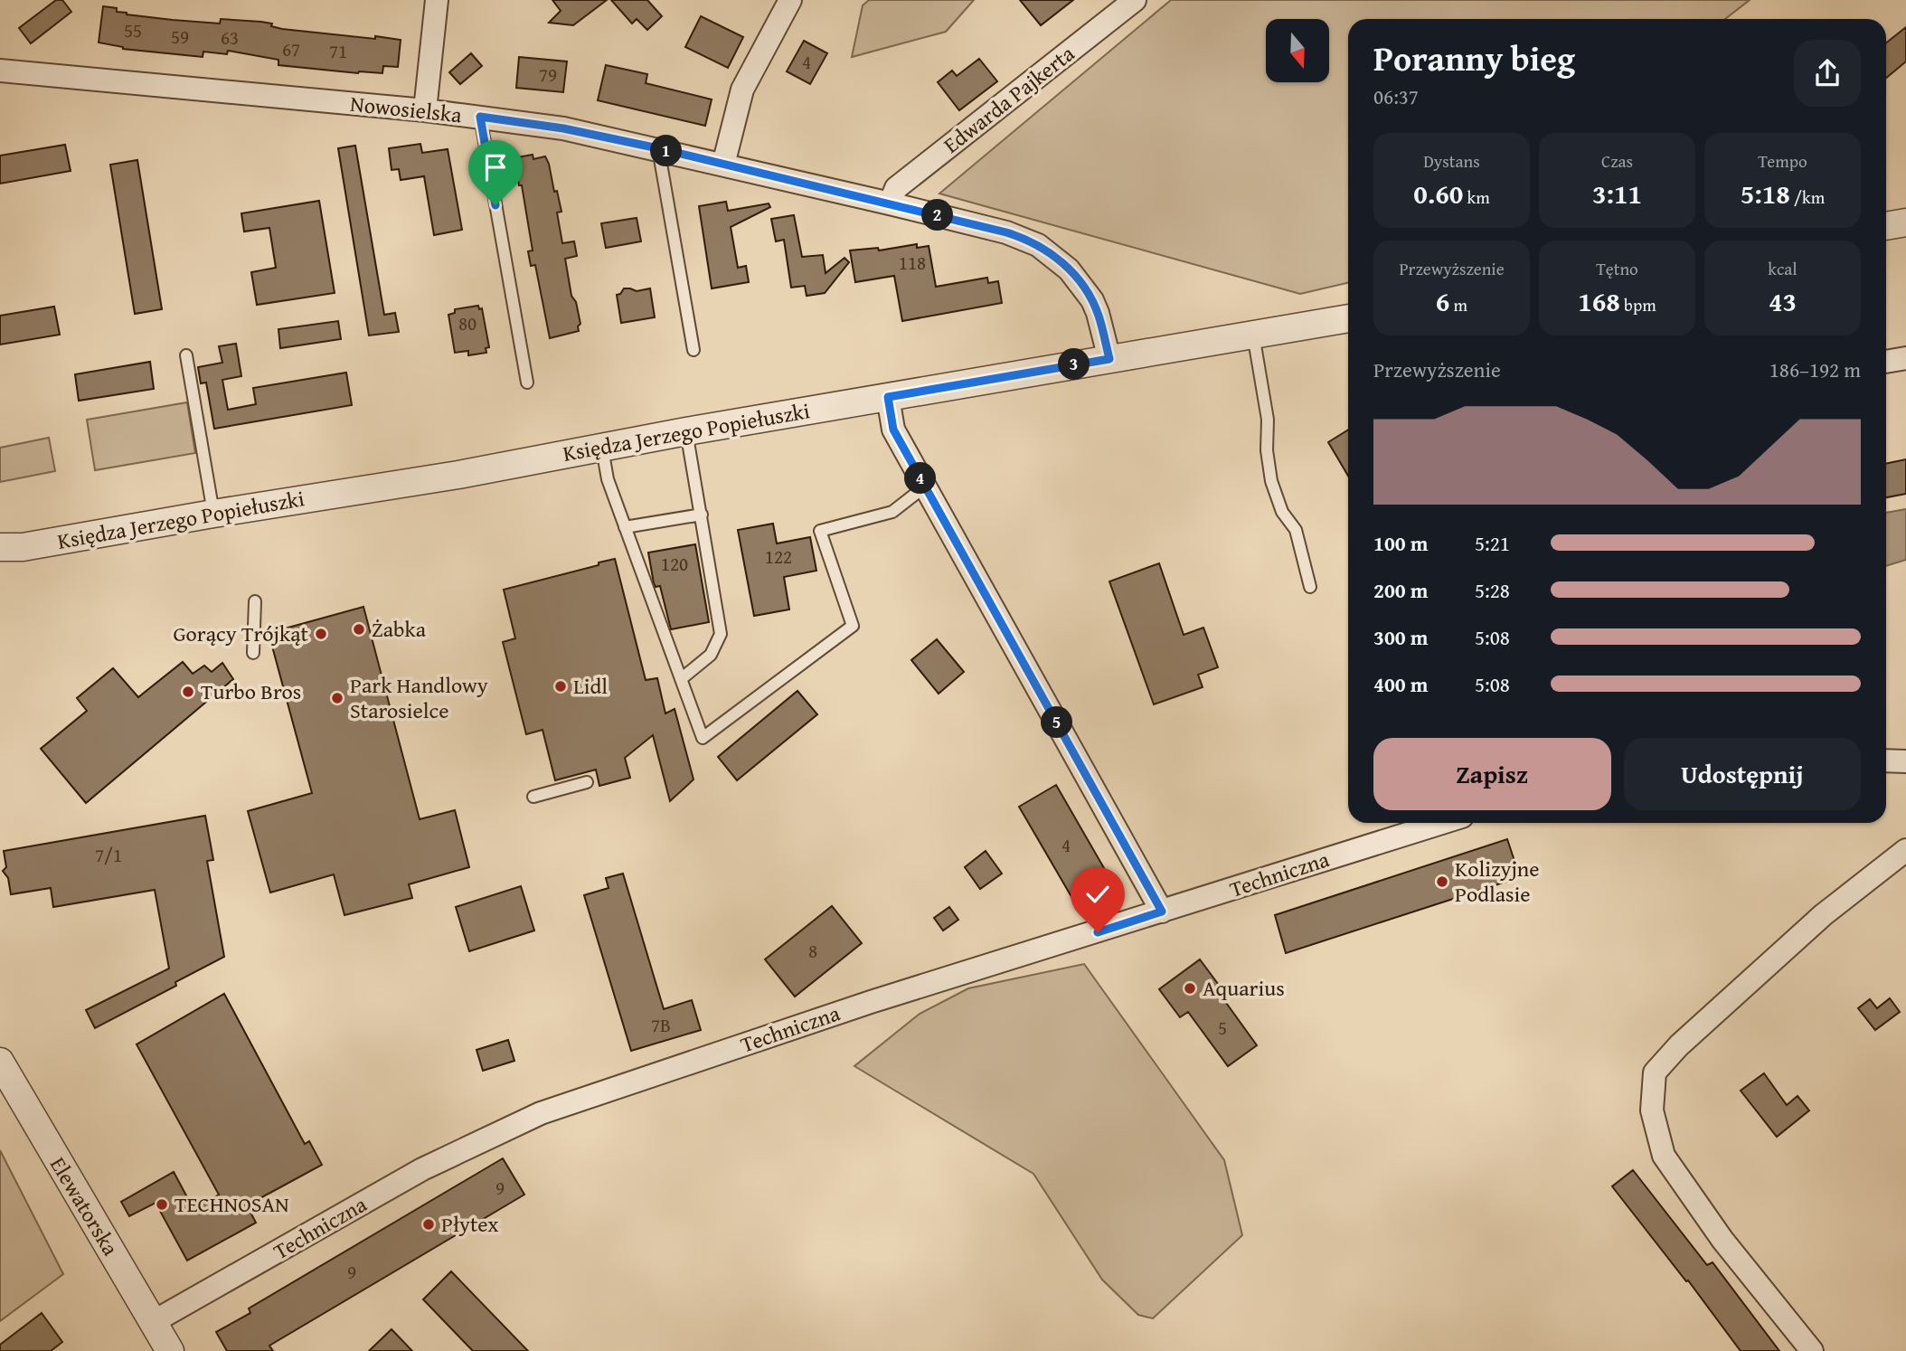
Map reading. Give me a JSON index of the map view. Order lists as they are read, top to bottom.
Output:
{
  "streets": {
    "street": [
      "Edwarda Pajkerta",
      "Nowosielska",
      "Księdza Jerzego Popiełuszki",
      "Techniczna",
      "Elewatorska"
    ]
  },
  "crossings": [
    ["Edwarda Pajkerta", "Nowosielska"],
    ["Nowosielska", "Księdza Jerzego Popiełuszki"],
    ["Techniczna", "Elewatorska"]
  ],
  "places": [
    "Żabka",
    "Gorący Trójkąt",
    "Lidl",
    "Turbo Bros",
    "Park Handlowy Starosielce",
    "Kolizyjne Podlasie",
    "Aquarius",
    "TECHNOSAN",
    "Płytex"
  ],
  "house_numbers": [
    "55",
    "59",
    "63",
    "67",
    "71",
    "4",
    "79",
    "118",
    "80",
    "122",
    "120",
    "4",
    "7/1",
    "8",
    "7B",
    "5",
    "9",
    "9"
  ],
  "north": "bottom",
  "page": {
    "heading": ["Poranny bieg", "06:37"],
    "stats": [
      ["Dystans", "0.60 km"],
      ["Czas", "3:11"],
      ["Tempo", "5:18 /km"],
      ["Przewyższenie", "6 m"],
      ["Tętno", "168 bpm"],
      ["kcal", "43"]
    ],
    "pins": [
      "1",
      "2",
      "3",
      "4",
      "5"
    ],
    "chart": ["Przewyższenie", "186–192 m"],
    "list": [
      {
        "name": "100 m",
        "note": "5:21"
      },
      {
        "name": "200 m",
        "note": "5:28"
      },
      {
        "name": "300 m",
        "note": "5:08"
      },
      {
        "name": "400 m",
        "note": "5:08"
      }
    ],
    "buttons": ["Zapisz", "Udostępnij"]
  }
}
